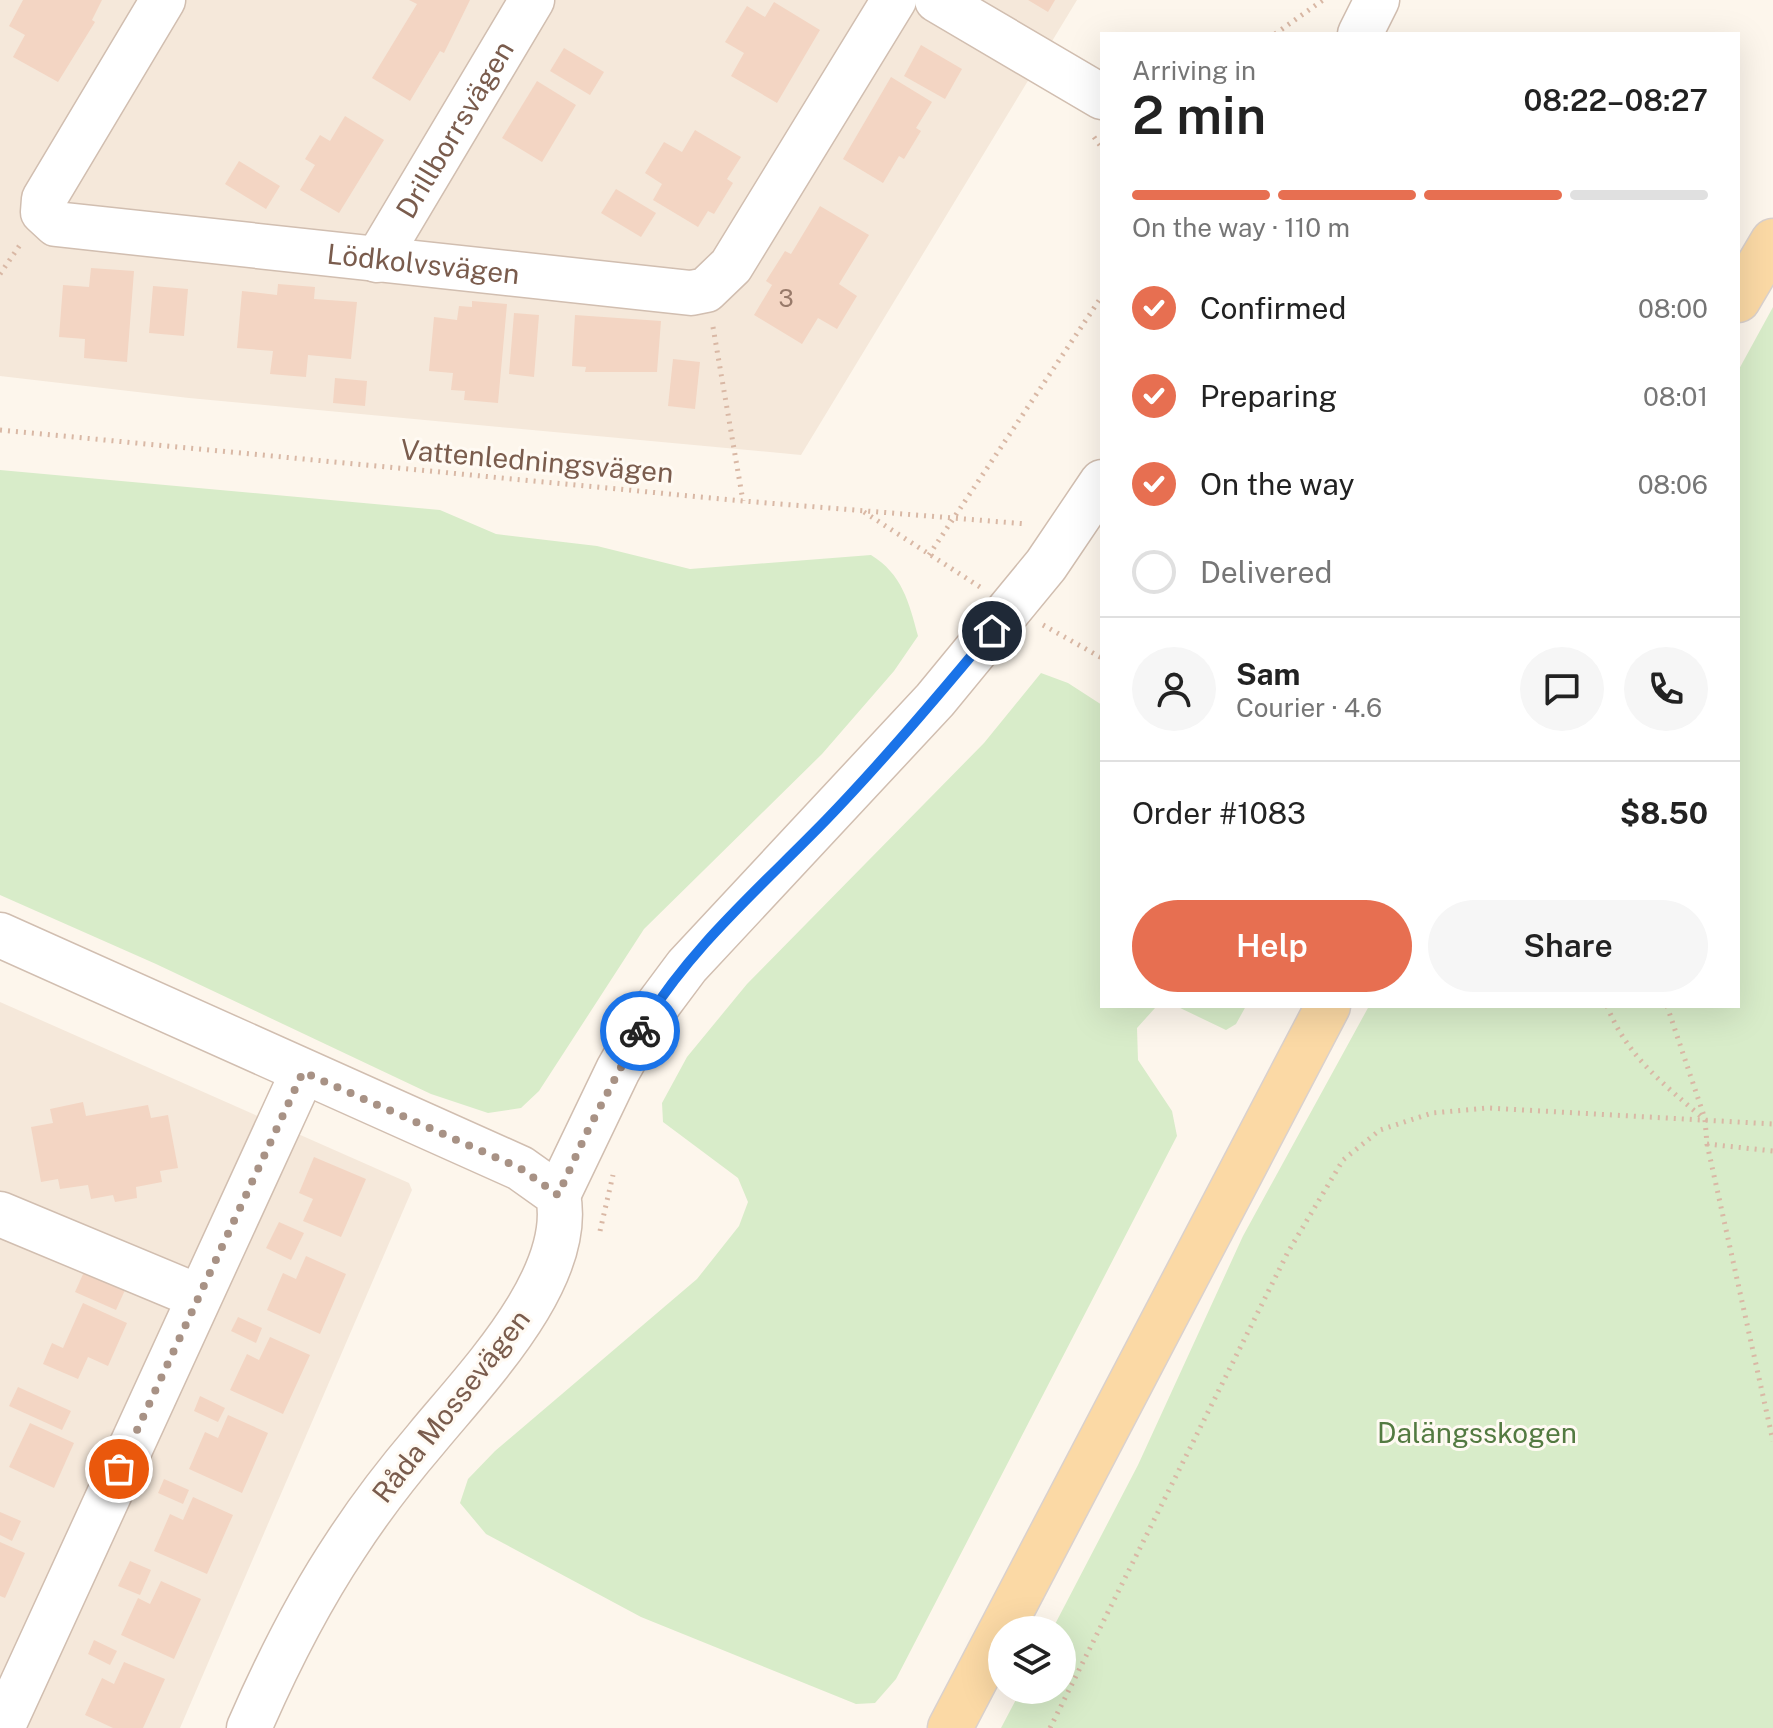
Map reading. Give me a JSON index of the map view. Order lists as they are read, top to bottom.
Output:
{
  "streets": {
    "street": ["Drillborrsvägen", "Lödkolvsvägen", "Råda Mossevägen"],
    "path": ["Vattenledningsvägen"]
  },
  "crossings": [
    ["Drillborrsvägen", "Lödkolvsvägen"]
  ],
  "parks": ["Dalängsskogen"],
  "house_numbers": ["3"],
  "page": {
    "heading": ["2 min", "Arriving in", "08:22–08:27"],
    "panel": [
      "Sam",
      "Courier · 4.6",
      "Order #1083",
      "$8.50"
    ],
    "bar": "On the way · 110 m",
    "list": [
      ["Confirmed", "08:00"],
      ["Preparing", "08:01"],
      ["On the way", "08:06"],
      "Delivered"
    ],
    "buttons": ["Help", "Share"]
  }
}
